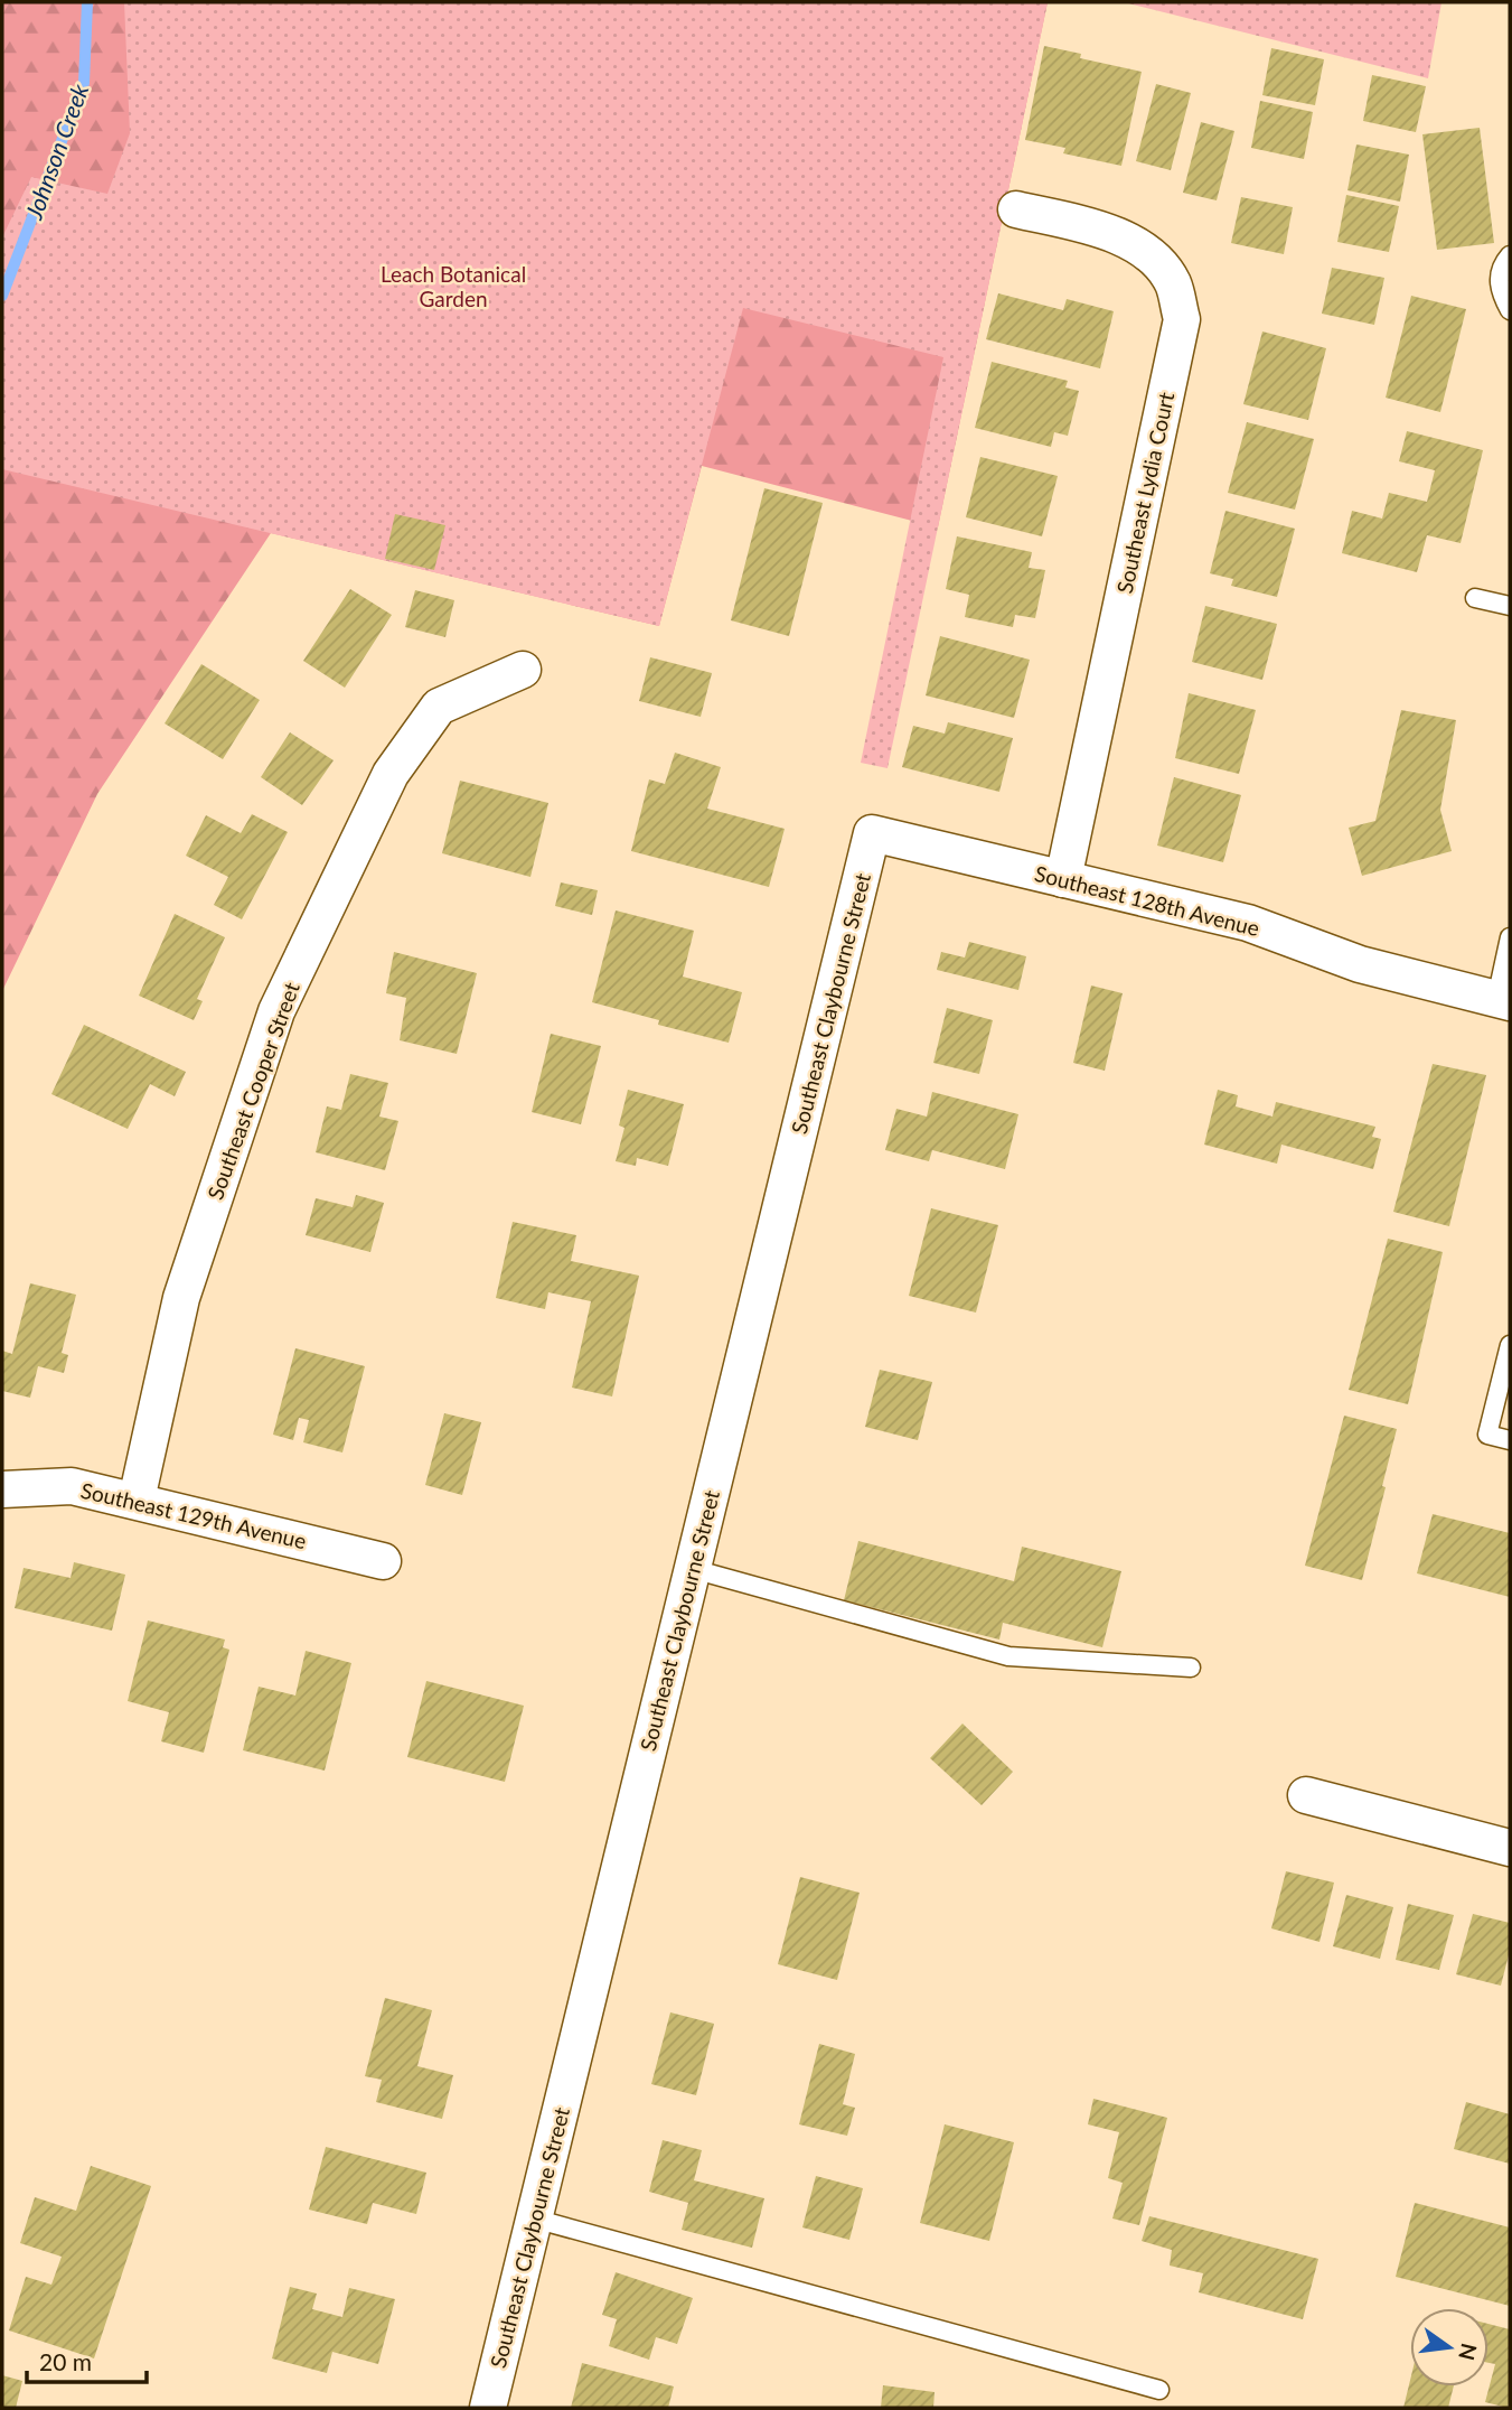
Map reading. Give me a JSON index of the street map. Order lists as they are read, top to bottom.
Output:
{
  "streets": {
    "street": [
      "Southeast Lydia Court",
      "Southeast 128th Avenue",
      "Southeast Claybourne Street",
      "Southeast Cooper Street",
      "Southeast 129th Avenue"
    ]
  },
  "crossings": [
    ["Southeast Lydia Court", "Southeast 128th Avenue"],
    ["Southeast 128th Avenue", "Southeast Claybourne Street"],
    ["Southeast Cooper Street", "Southeast 129th Avenue"]
  ],
  "water": ["Johnson Creek"],
  "parks": ["Leach Botanical Garden"],
  "scale_bar": "20 m",
  "north": "right"
}
